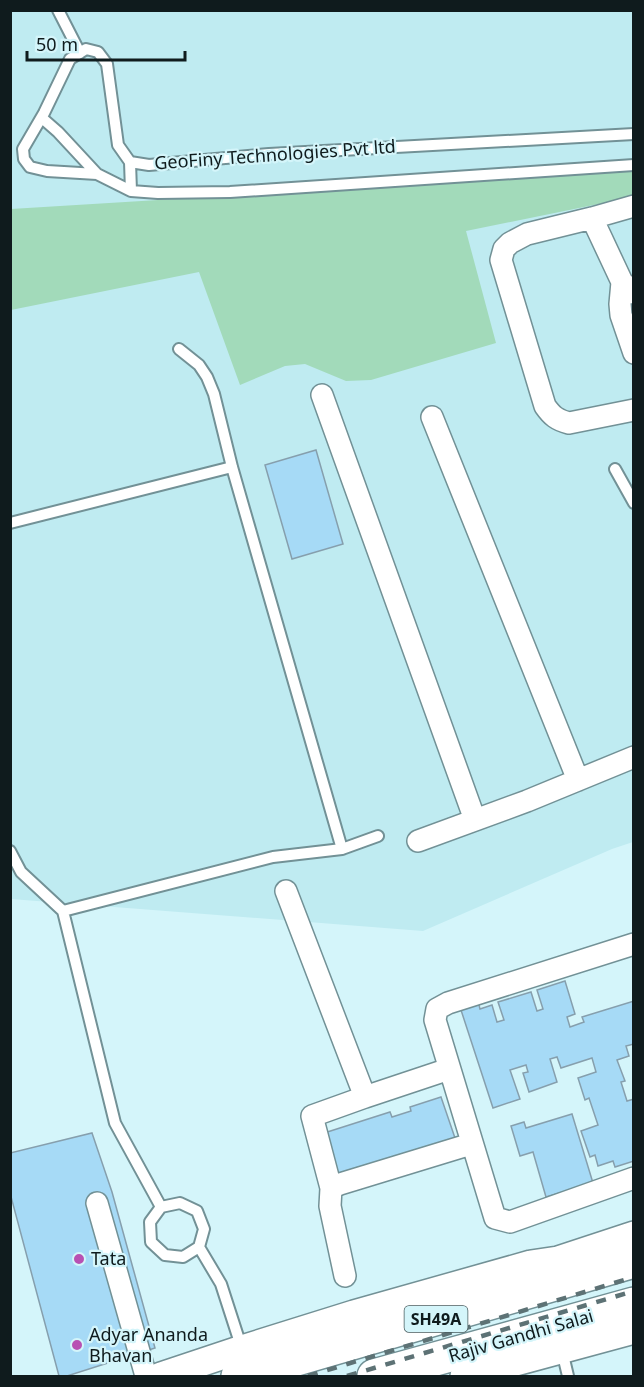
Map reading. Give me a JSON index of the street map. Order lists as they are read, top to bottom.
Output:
{
  "streets": {
    "main road": ["SH49A", "Rajiv Gandhi Salai"],
    "lane": ["GeoFiny Technologies Pvt ltd"]
  },
  "places": ["Tata", "Adyar Ananda Bhavan"],
  "scale_bar": "50 m"
}
